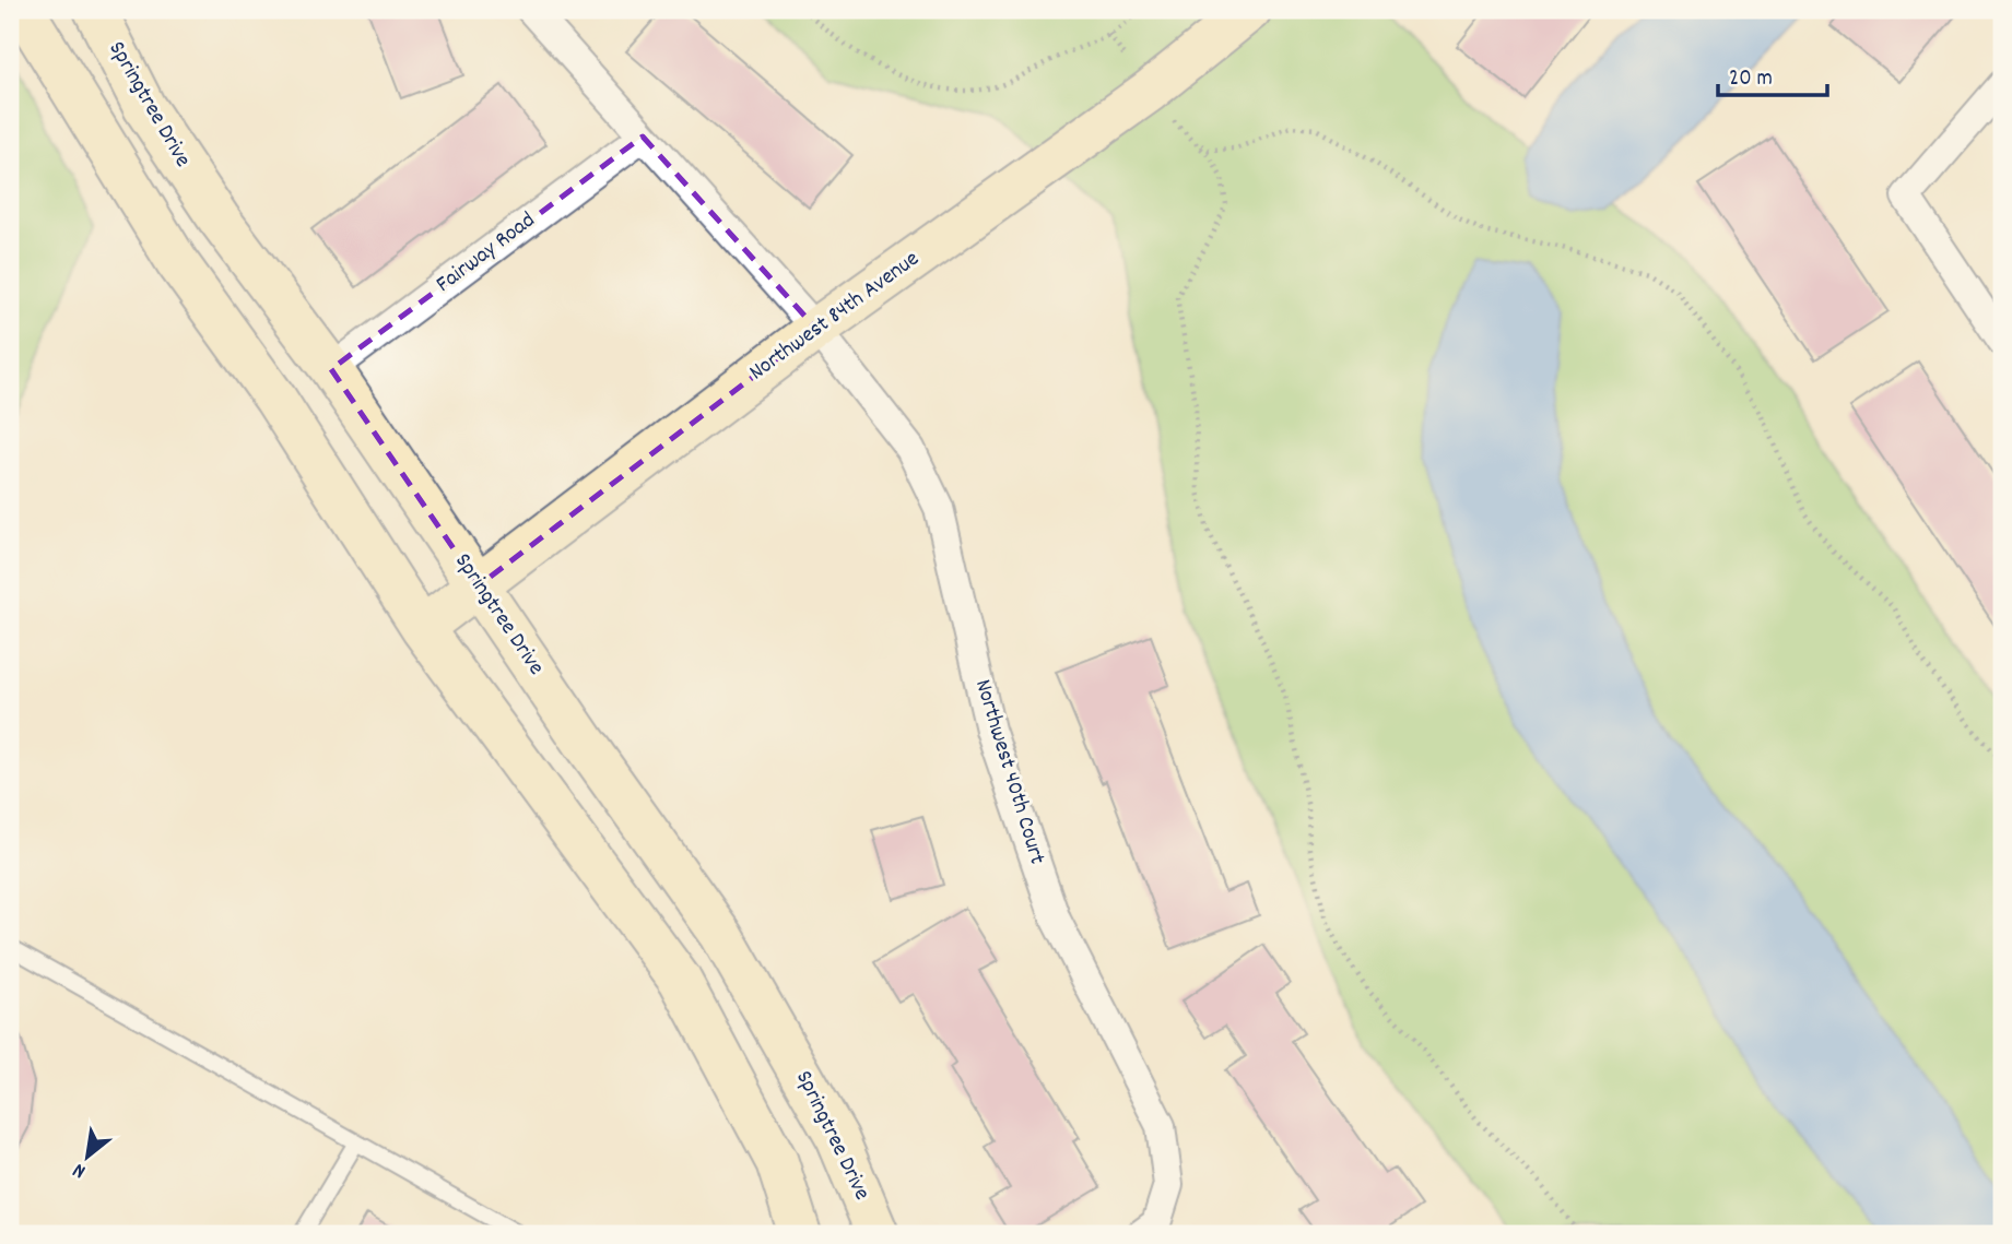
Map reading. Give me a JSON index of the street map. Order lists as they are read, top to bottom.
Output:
{
  "streets": {
    "street": [
      "Springtree Drive",
      "Fairway Road",
      "Northwest 84th Avenue",
      "Northwest 40th Court"
    ]
  },
  "crossings": [
    ["Springtree Drive", "Fairway Road"],
    ["Springtree Drive", "Northwest 84th Avenue"],
    ["Northwest 84th Avenue", "Northwest 40th Court"]
  ],
  "scale_bar": "20 m",
  "north": "bottom left"
}
